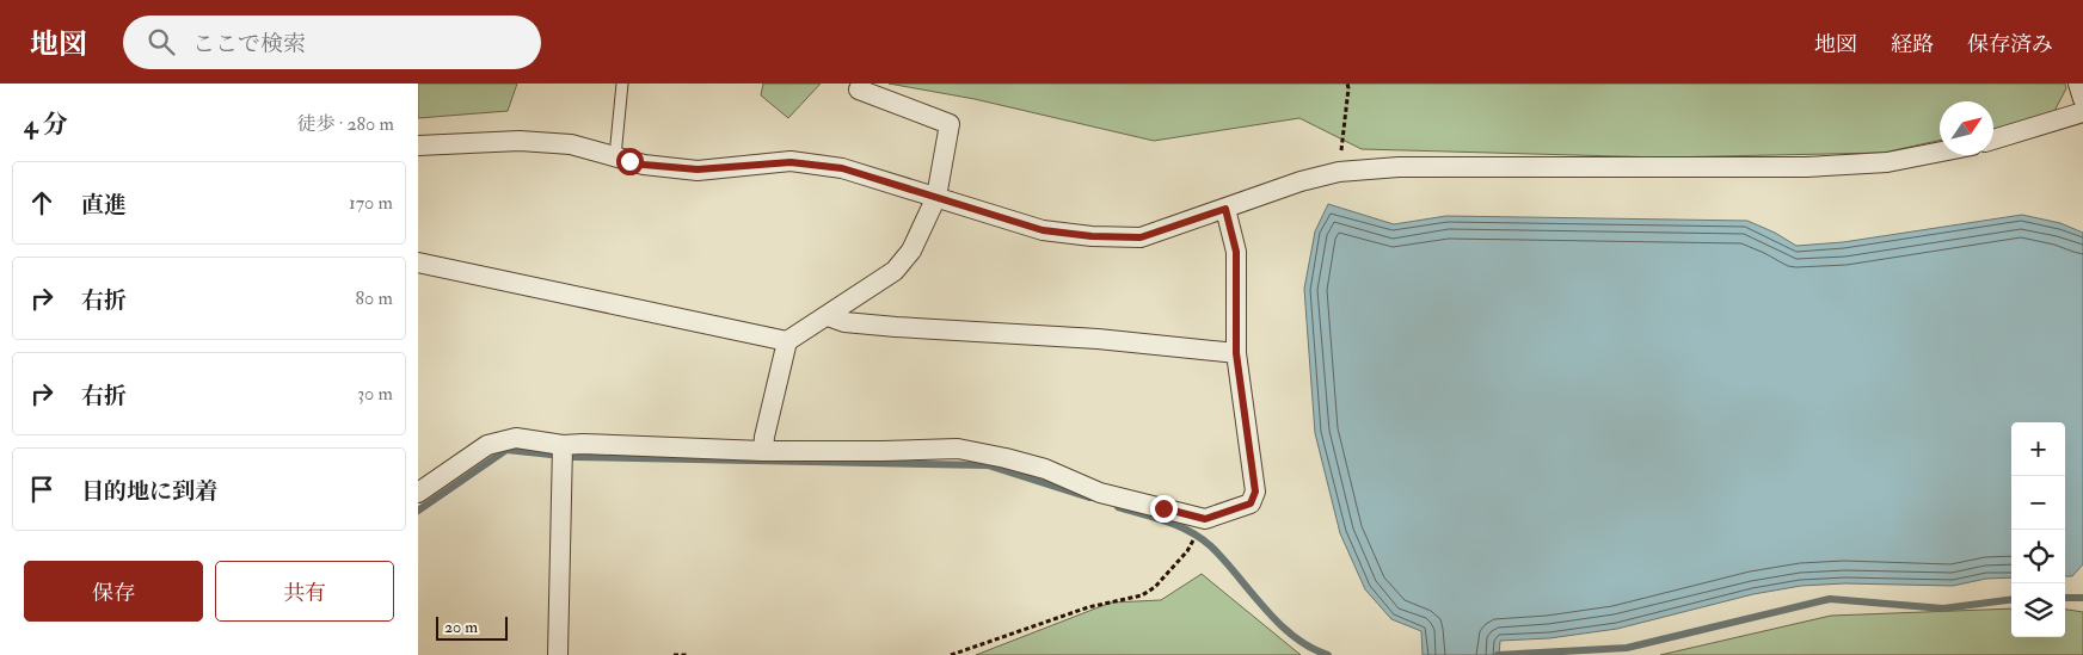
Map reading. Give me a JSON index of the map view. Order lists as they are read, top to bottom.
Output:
{
  "scale_bar": "20 m",
  "north": "top right",
  "page": {
    "header": "地図",
    "search": "ここで検索",
    "nav": ["地図", "経路", "保存済み"],
    "heading": ["4 分", "徒歩 · 280 m"],
    "list": [
      ["直進", "170 m"],
      ["右折", "80 m"],
      ["右折", "30 m"],
      "目的地に到着"
    ],
    "map_buttons": ["+", "−"],
    "buttons": ["保存", "共有"],
    "scale": "20 m"
  }
}
